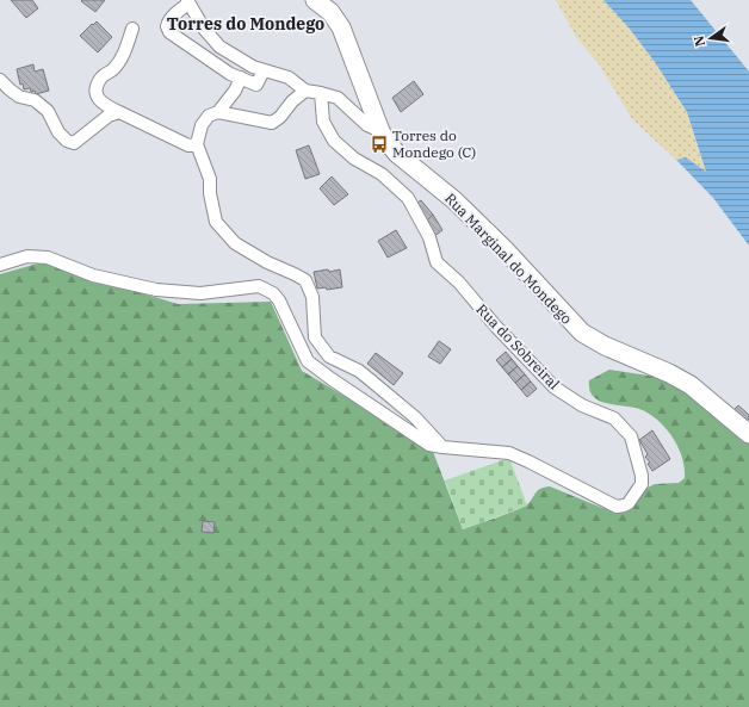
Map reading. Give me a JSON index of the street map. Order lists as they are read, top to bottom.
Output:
{
  "streets": {
    "main road": ["Rua Marginal do Mondego"],
    "street": ["Rua do Sobreiral"]
  },
  "districts": ["Torres do Mondego"],
  "places": {
    "bus stop": ["Torres do Mondego (C)"]
  },
  "north": "left"
}
